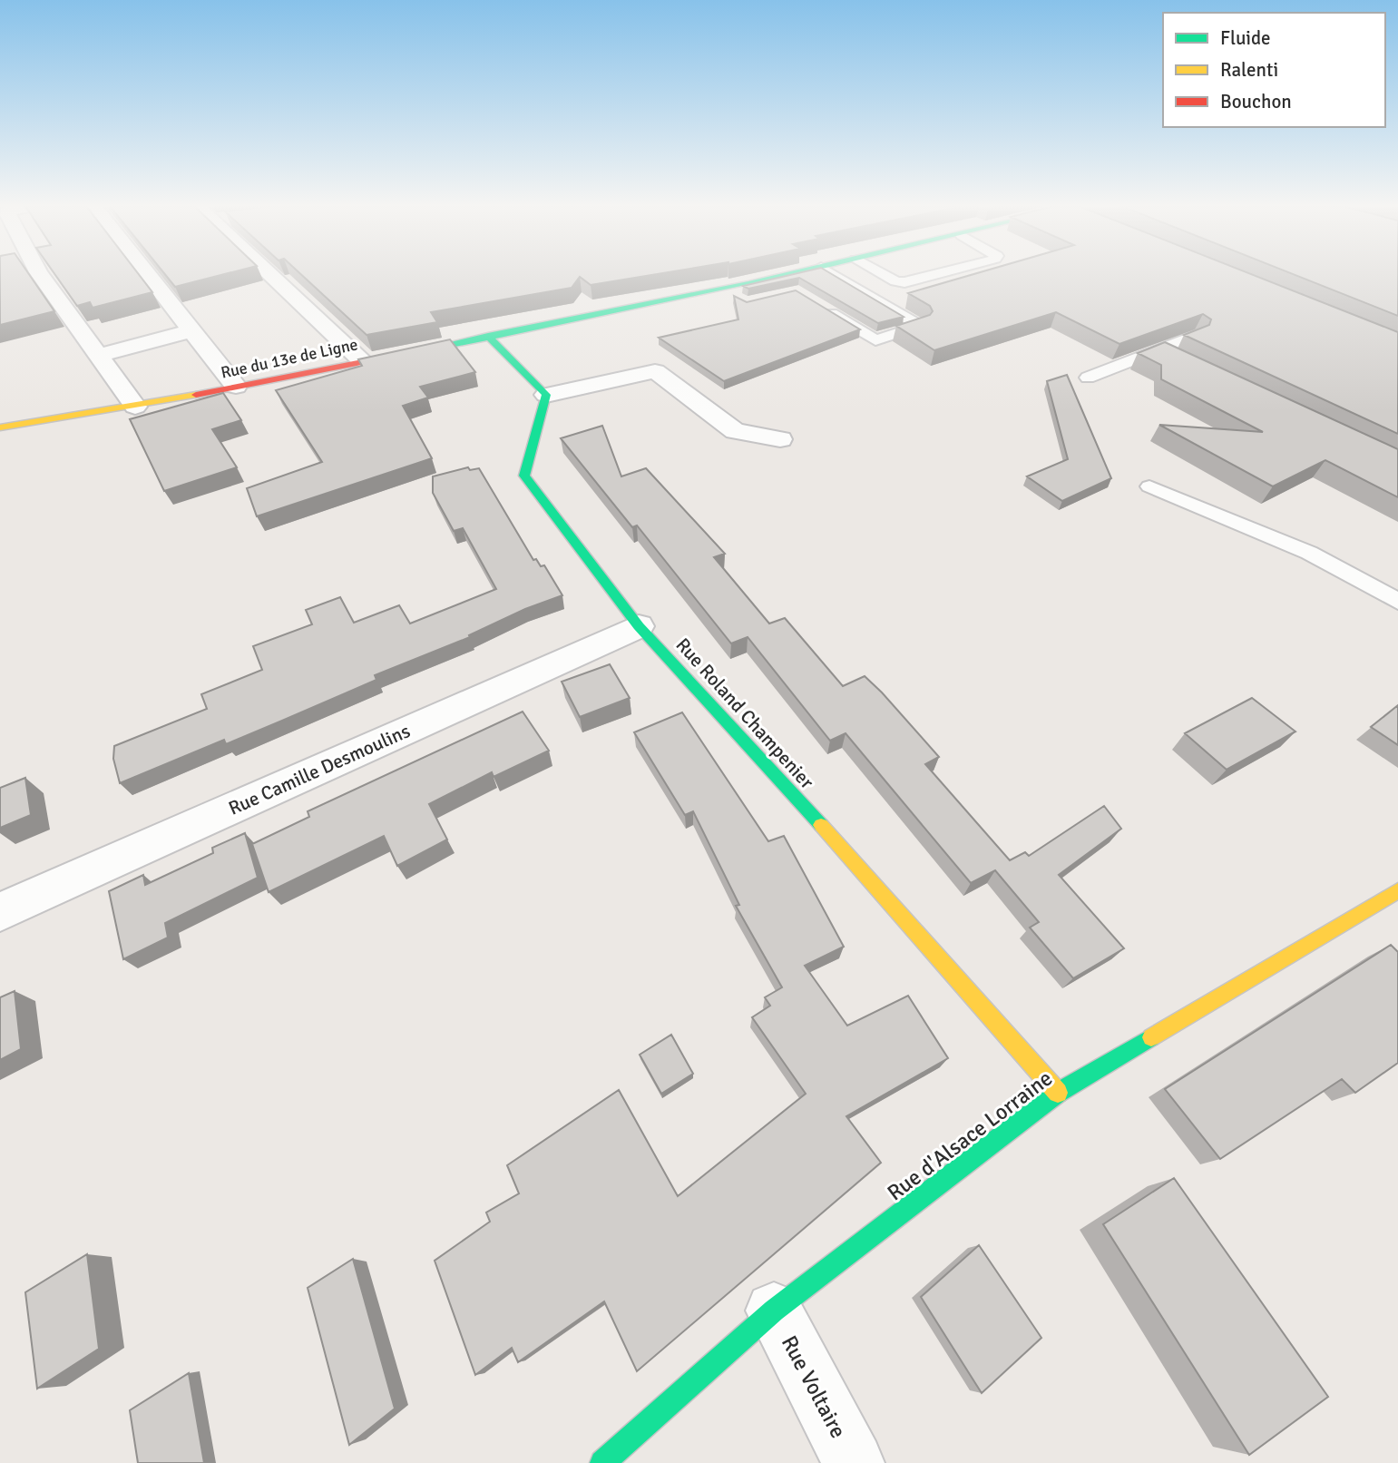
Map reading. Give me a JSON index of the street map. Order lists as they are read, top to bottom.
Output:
{
  "streets": {
    "street": [
      "Rue du 13e de Ligne",
      "Rue Roland Champenier",
      "Rue Camille Desmoulins",
      "Rue d'Alsace Lorraine",
      "Rue Voltaire"
    ]
  },
  "crossings": [
    ["Rue Roland Champenier", "Rue Camille Desmoulins"],
    ["Rue Roland Champenier", "Rue d'Alsace Lorraine"],
    ["Rue d'Alsace Lorraine", "Rue Voltaire"]
  ],
  "legend": ["Fluide", "Ralenti", "Bouchon"]
}
